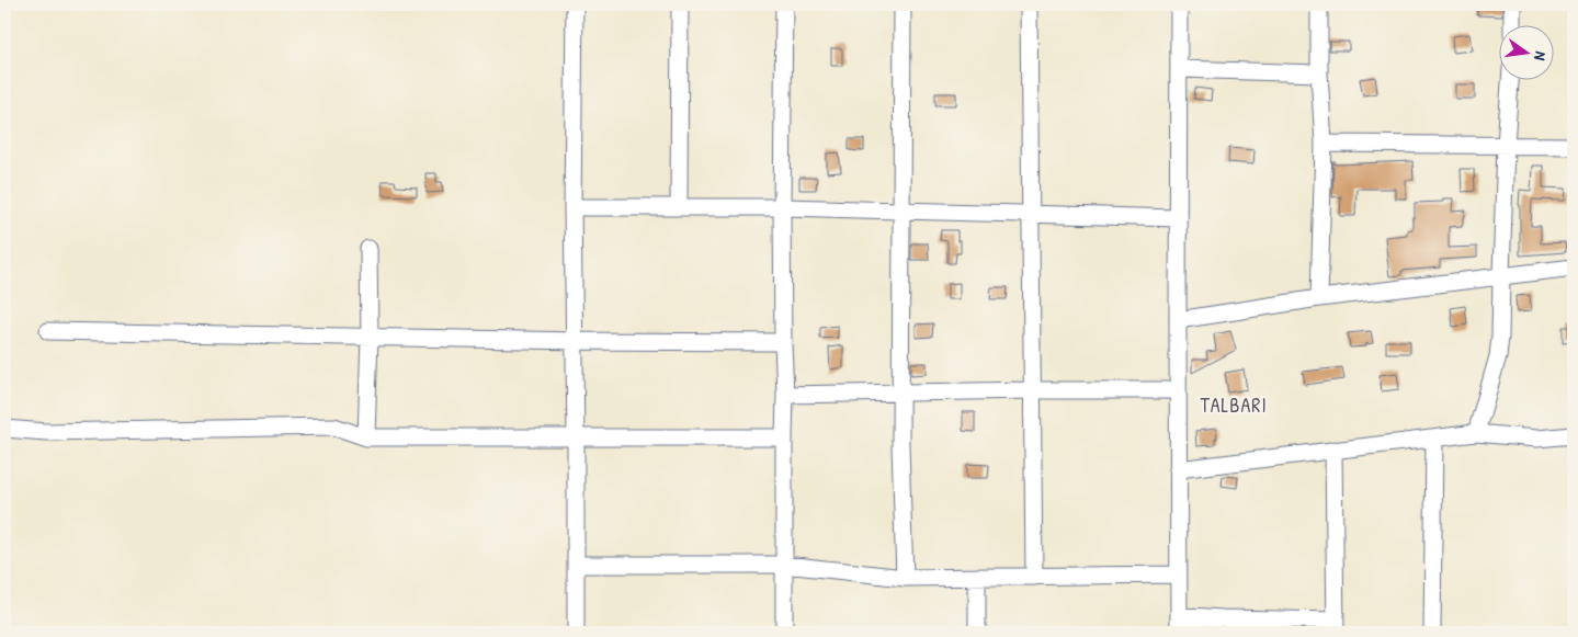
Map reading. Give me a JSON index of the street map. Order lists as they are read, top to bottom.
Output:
{
  "districts": ["TALBARI"],
  "north": "right"
}
